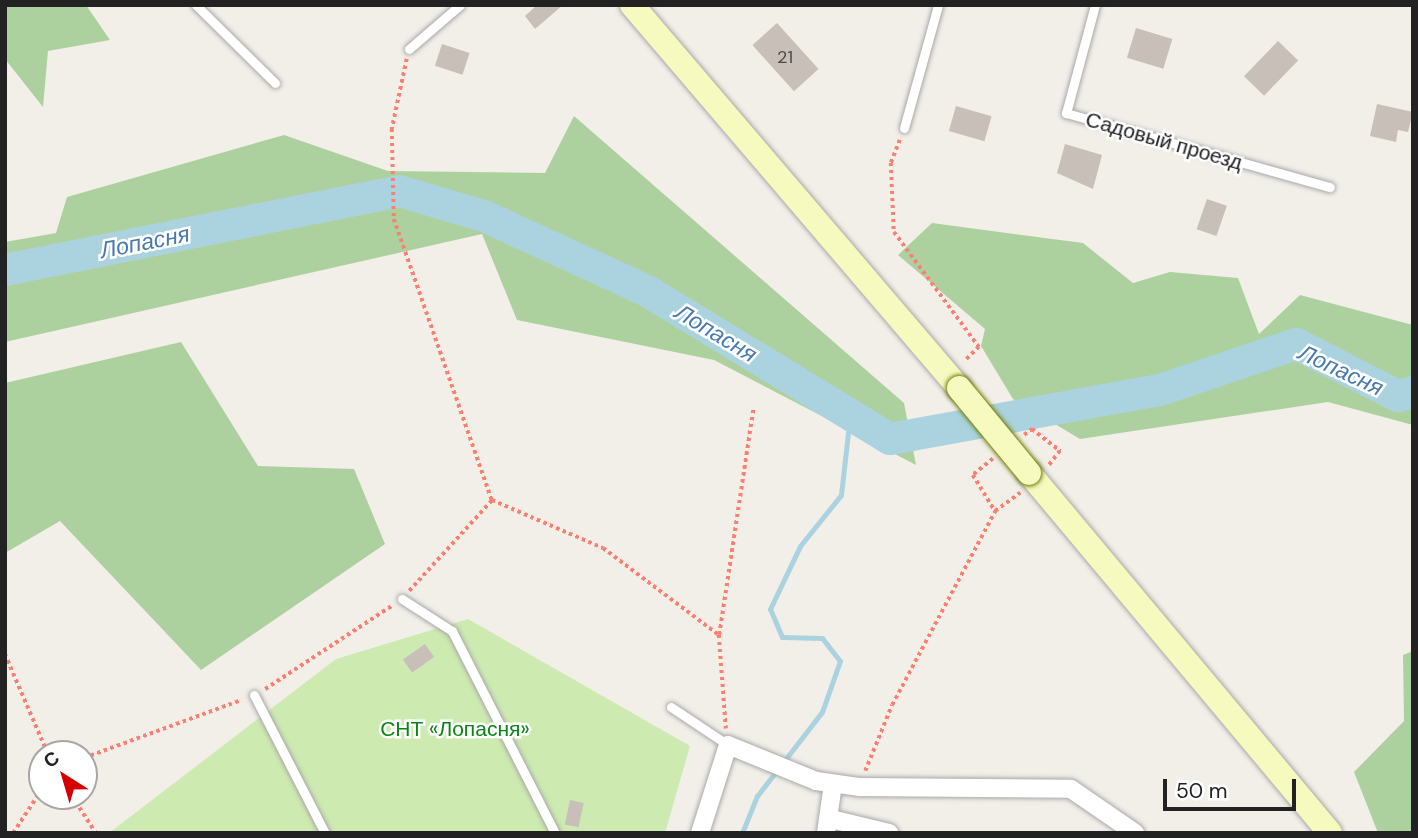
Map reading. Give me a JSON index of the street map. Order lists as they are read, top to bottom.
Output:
{
  "streets": {
    "lane": ["Садовый проезд"]
  },
  "water": ["Лопасня"],
  "parks": ["СНТ «Лопасня»"],
  "house_numbers": ["21"],
  "scale_bar": "50 m",
  "north": "top left"
}
